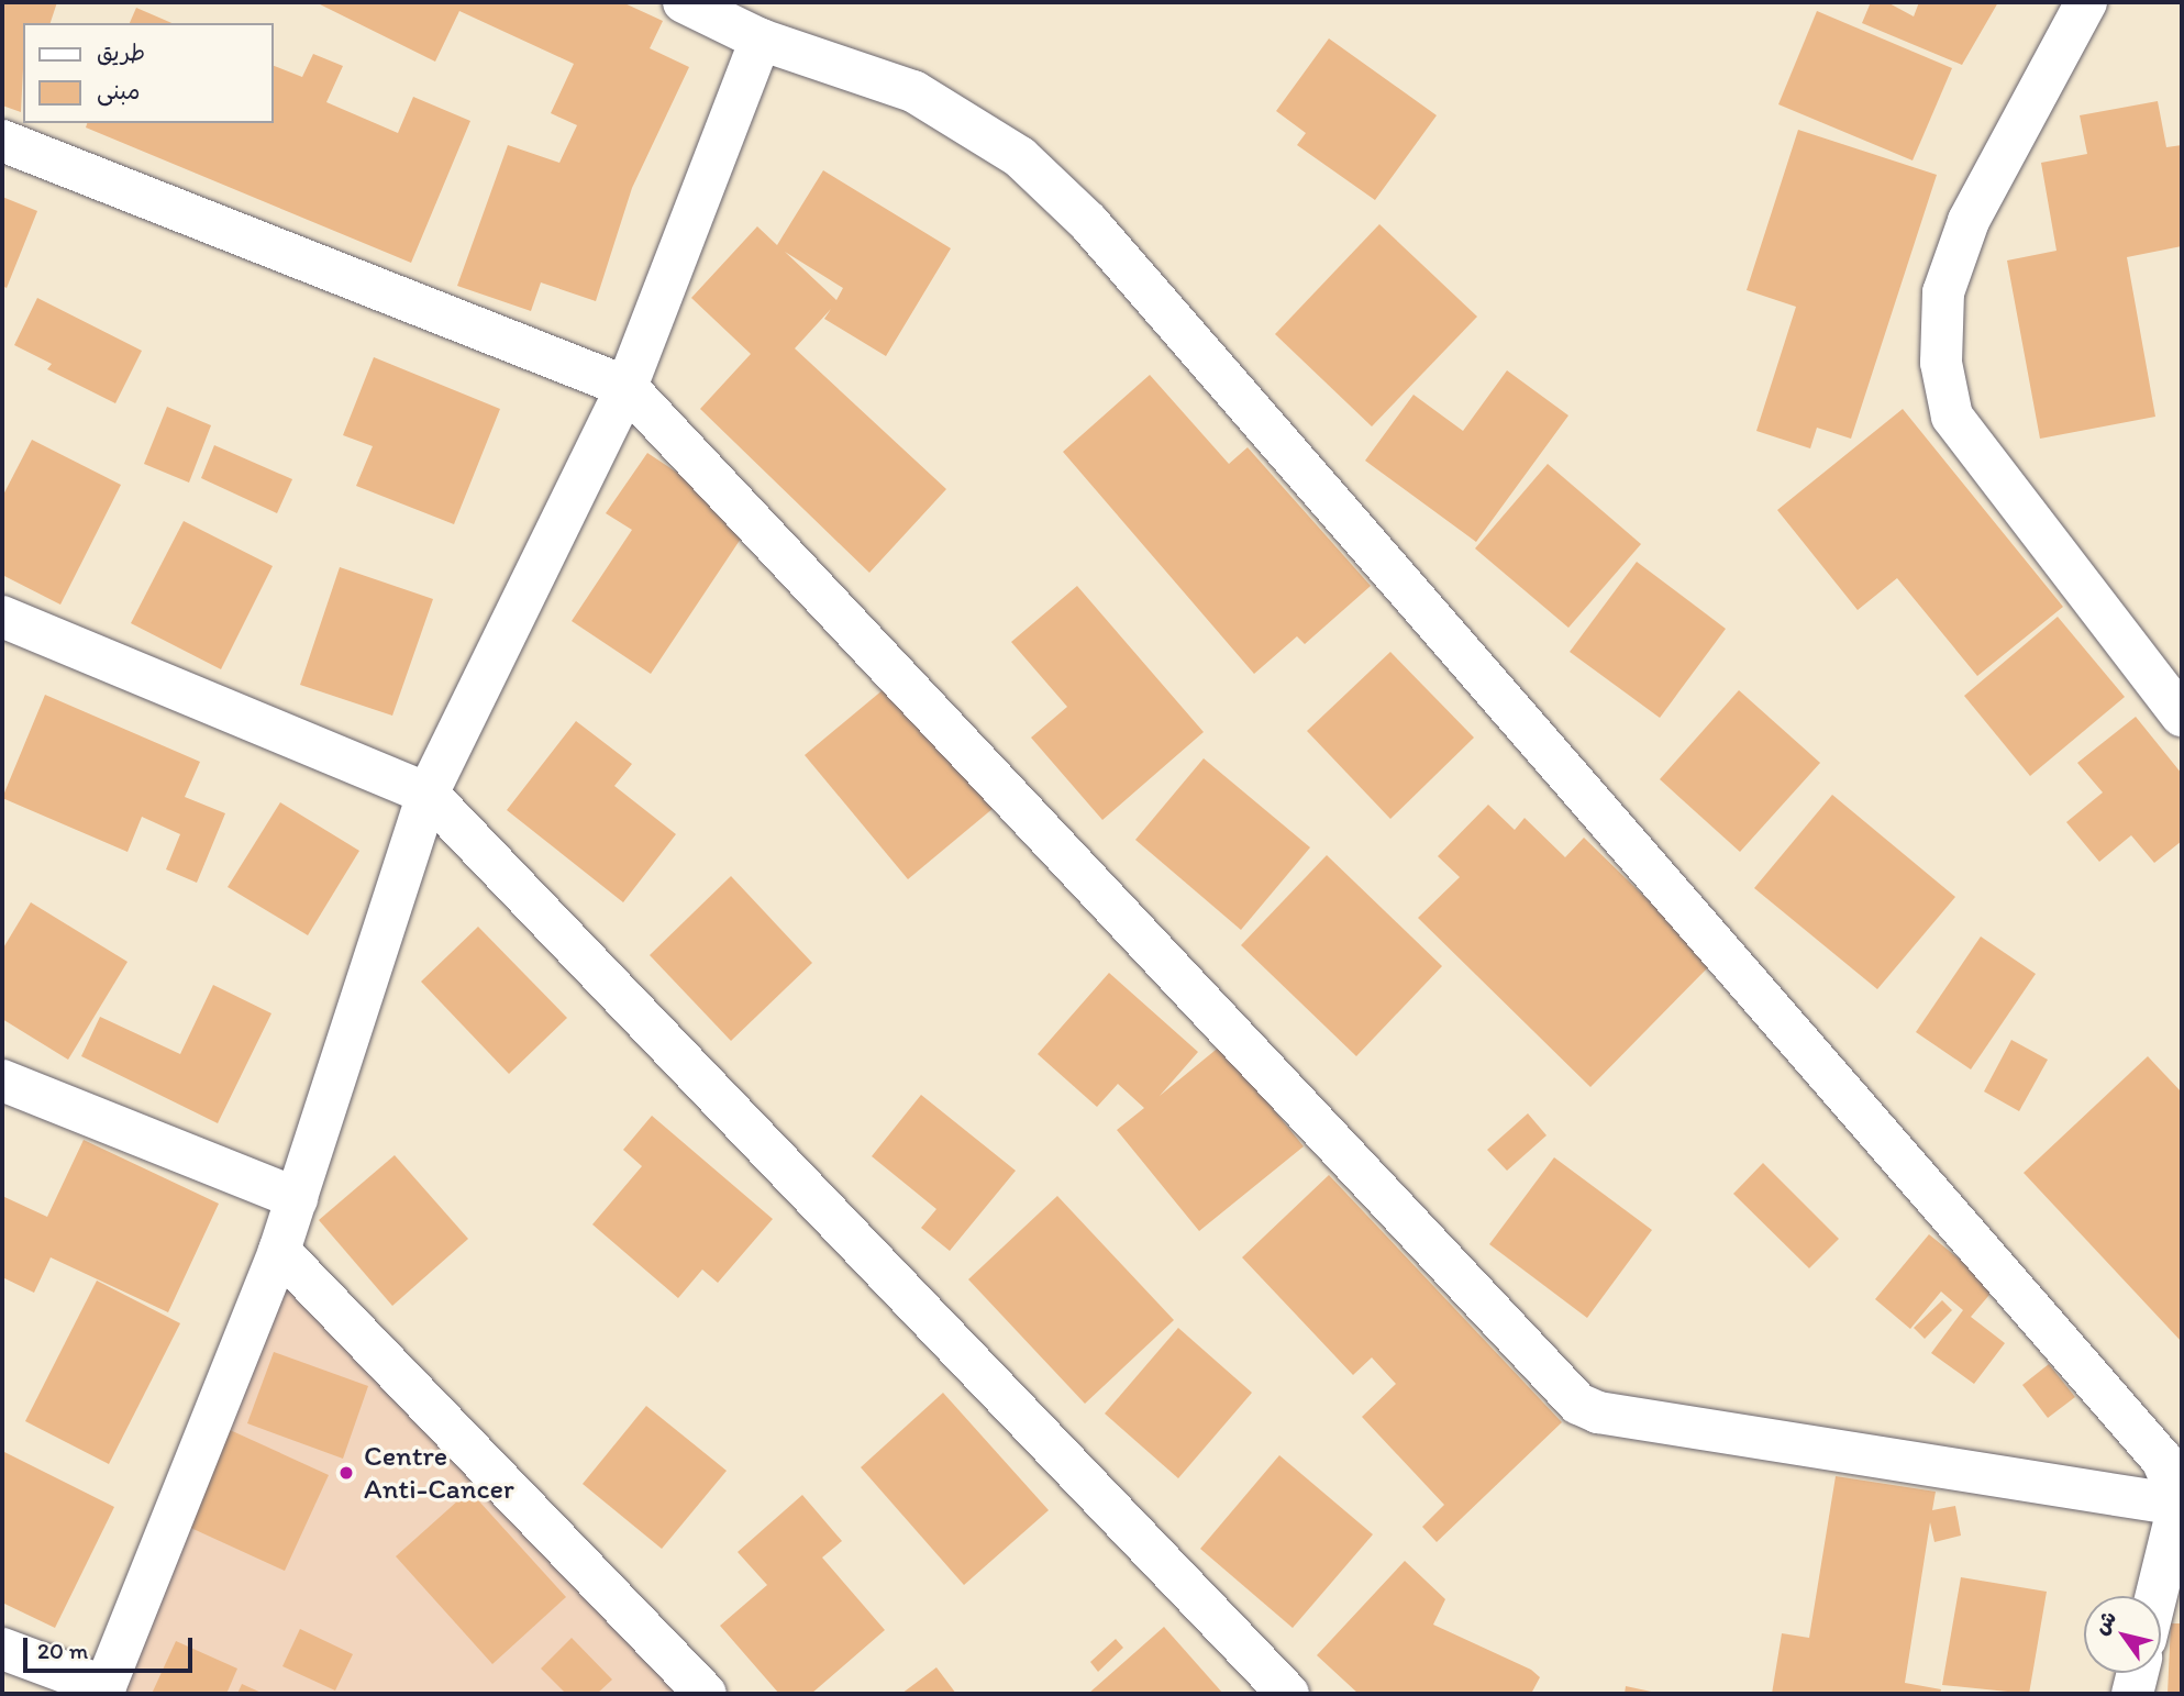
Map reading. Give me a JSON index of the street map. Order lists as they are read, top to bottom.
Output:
{
  "places": ["Centre Anti-Cancer"],
  "legend": ["طريق", "مبنى"],
  "scale_bar": "20 m",
  "north": "top left"
}
